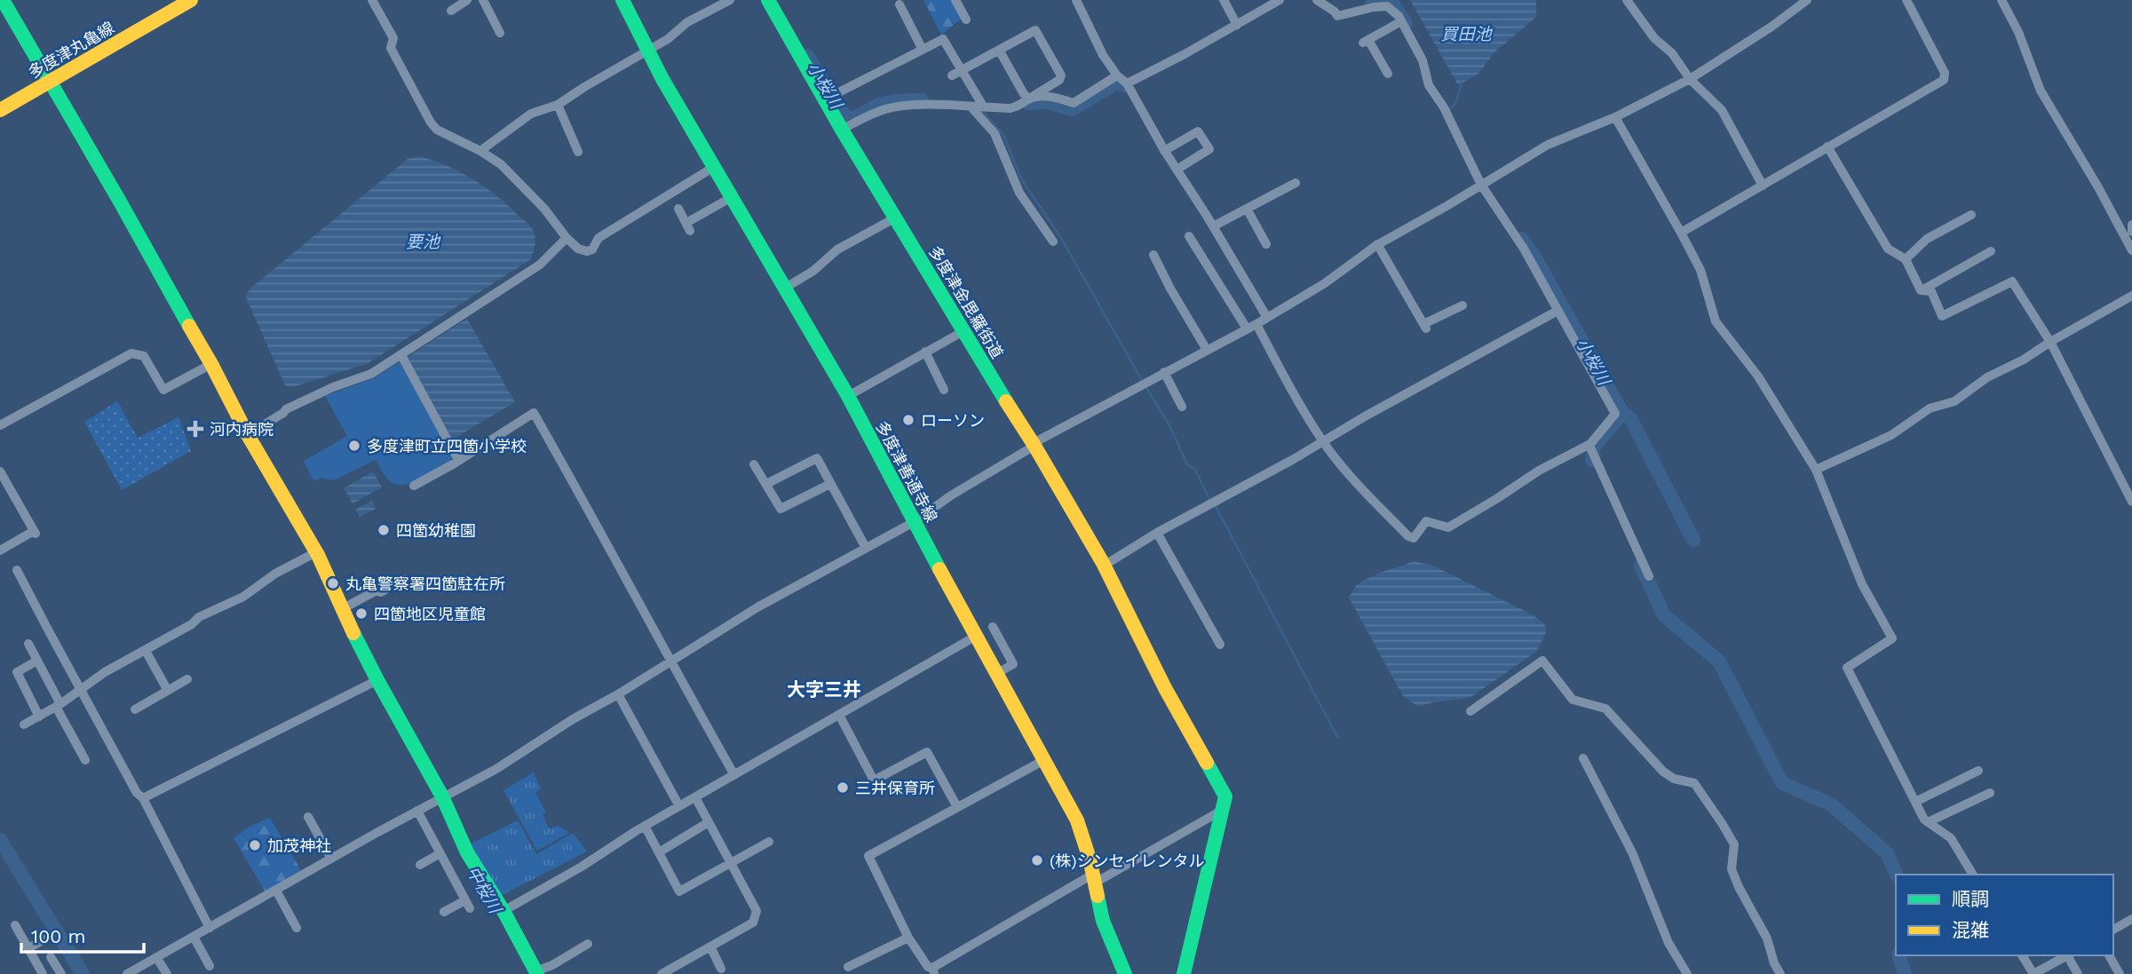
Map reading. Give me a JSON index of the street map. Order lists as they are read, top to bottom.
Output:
{
  "streets": {
    "street": ["多度津丸亀線", "多度津金毘羅街道", "多度津善通寺線"]
  },
  "districts": ["大字三井"],
  "water": [
    "買田池",
    "小桜川",
    "要池",
    "中桜川"
  ],
  "places": {
    "other": [
      "ローソン",
      "多度津町立四箇小学校",
      "四箇幼稚園",
      "丸亀警察署四箇駐在所",
      "四箇地区児童館",
      "三井保育所",
      "加茂神社",
      "(株)シンセイレンタル"
    ],
    "health": ["河内病院"]
  },
  "legend": ["順調", "混雑"],
  "scale_bar": "100 m"
}
